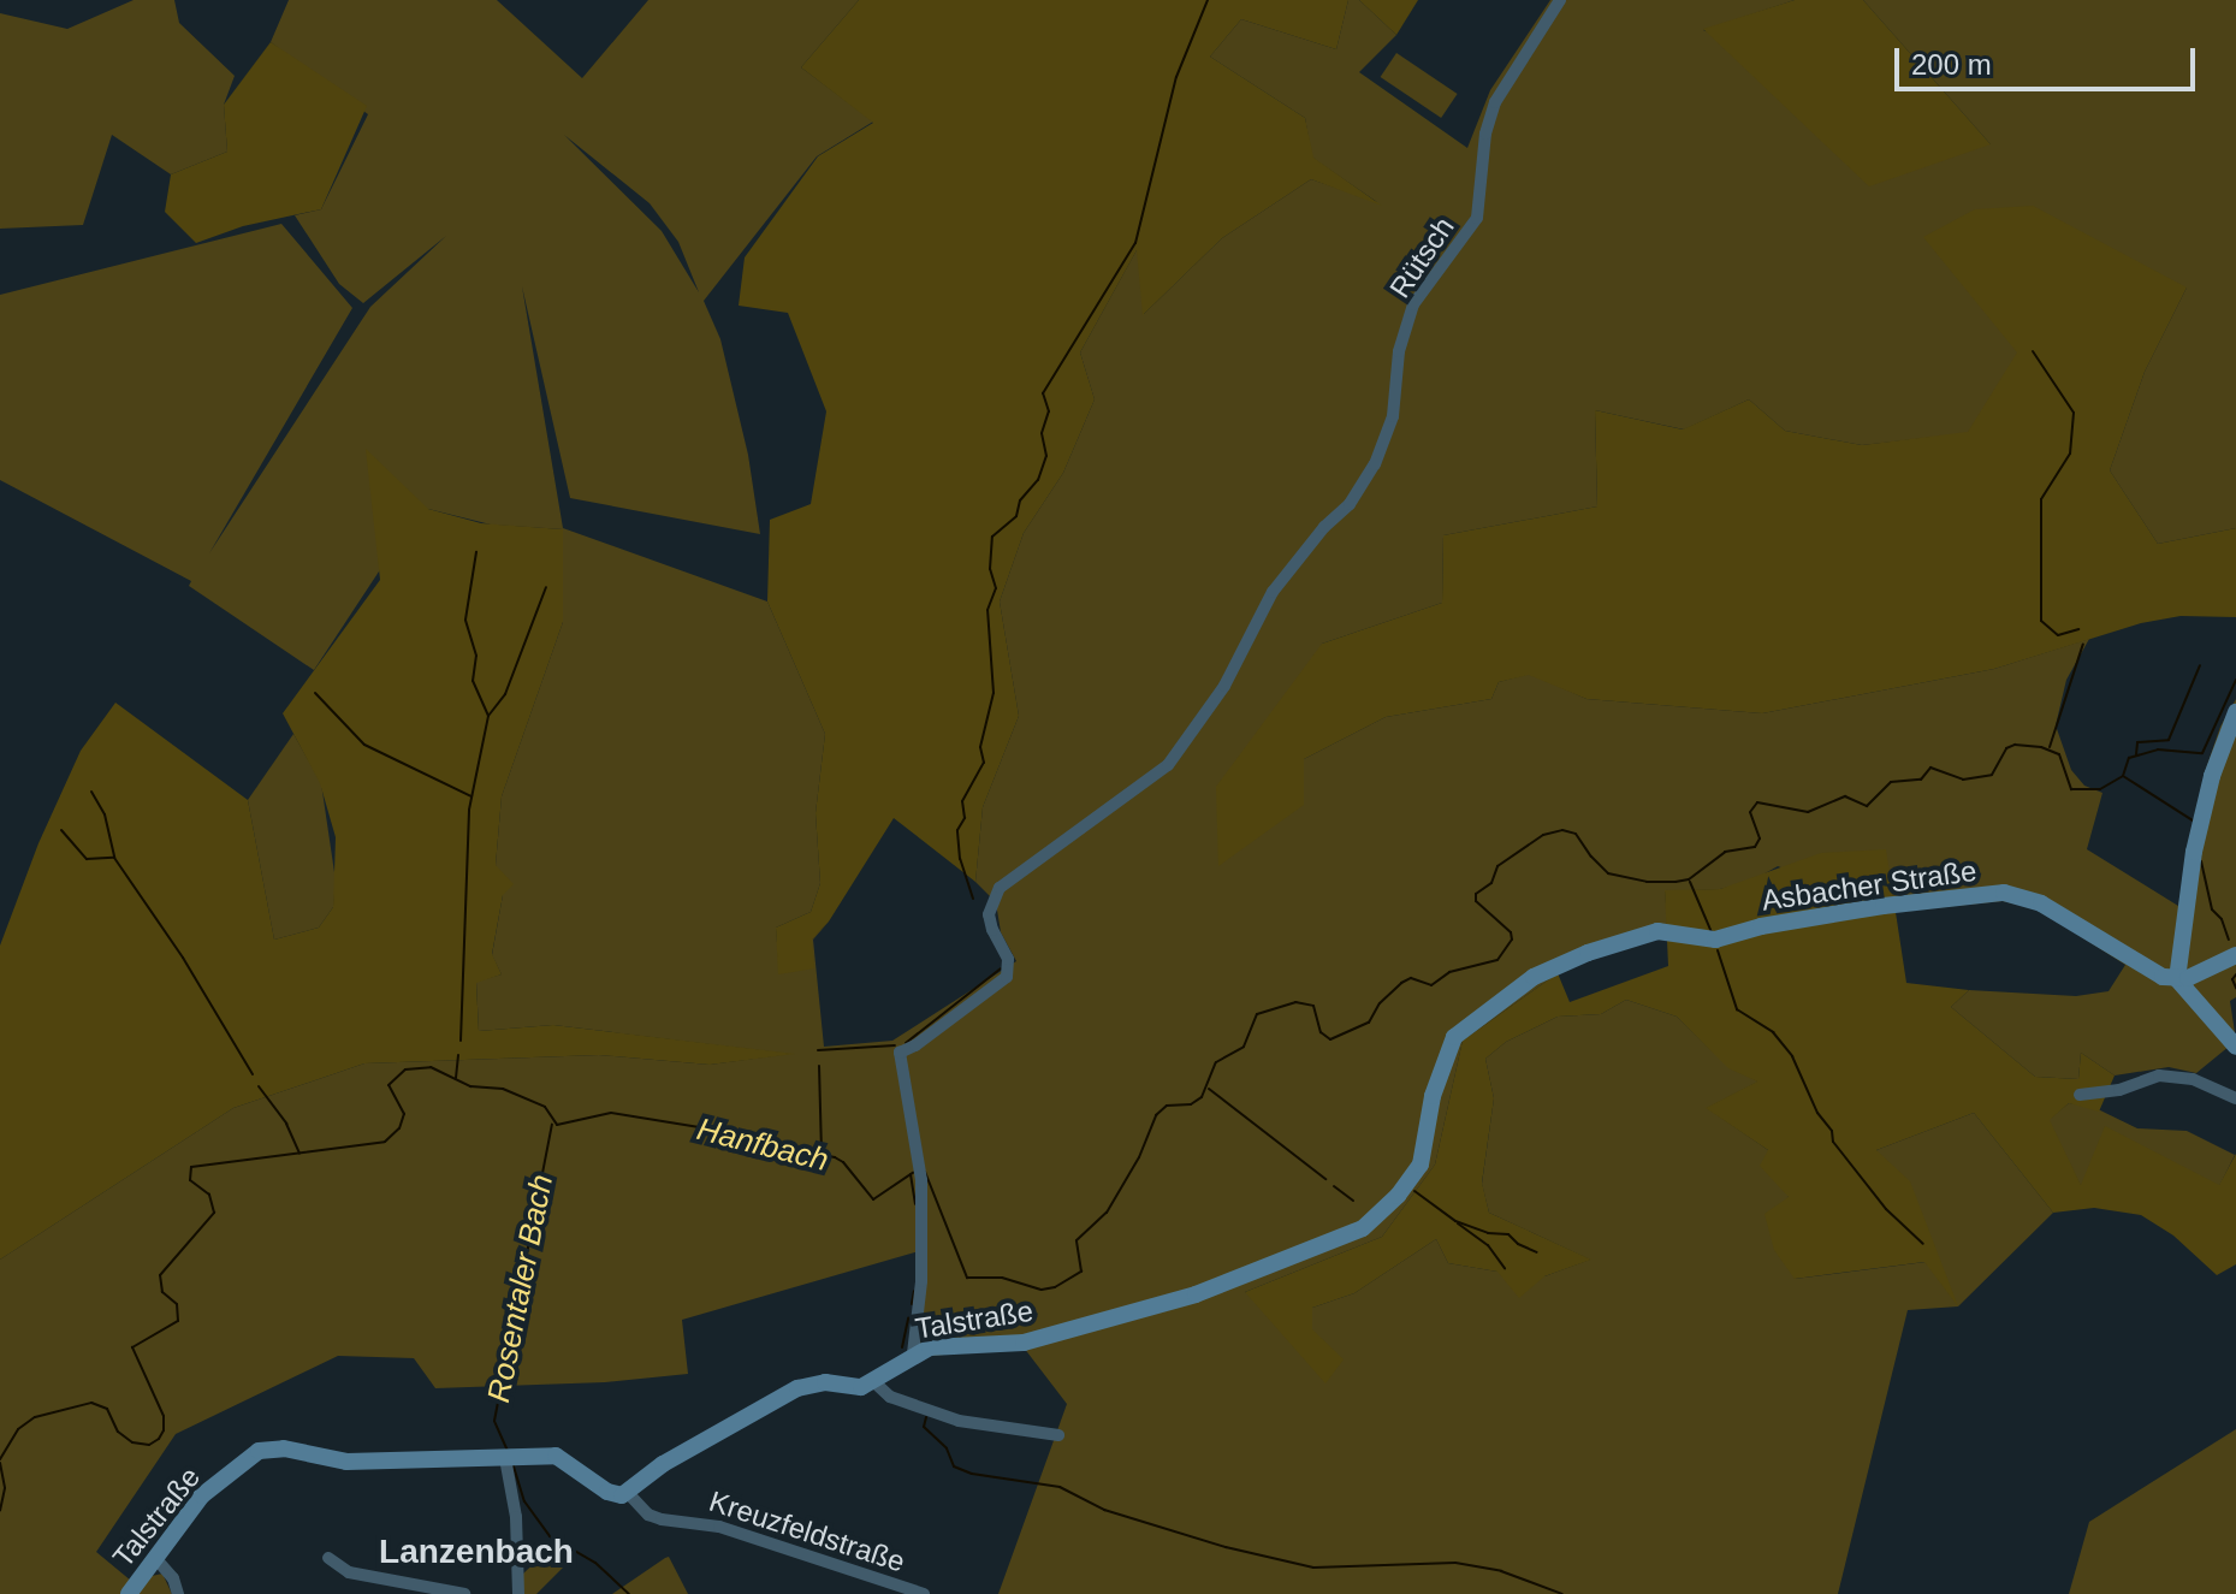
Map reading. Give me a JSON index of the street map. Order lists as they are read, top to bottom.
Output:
{
  "streets": {
    "main road": ["Asbacher Straße", "Talstraße"],
    "street": ["Rütsch", "Kreuzfeldstraße"]
  },
  "crossings": [
    ["Rütsch", "Talstraße"],
    ["Asbacher Straße", "Talstraße"],
    ["Talstraße", "Kreuzfeldstraße"]
  ],
  "districts": ["Lanzenbach"],
  "water": ["Hanfbach", "Rosentaler Bach"],
  "scale_bar": "200 m"
}
